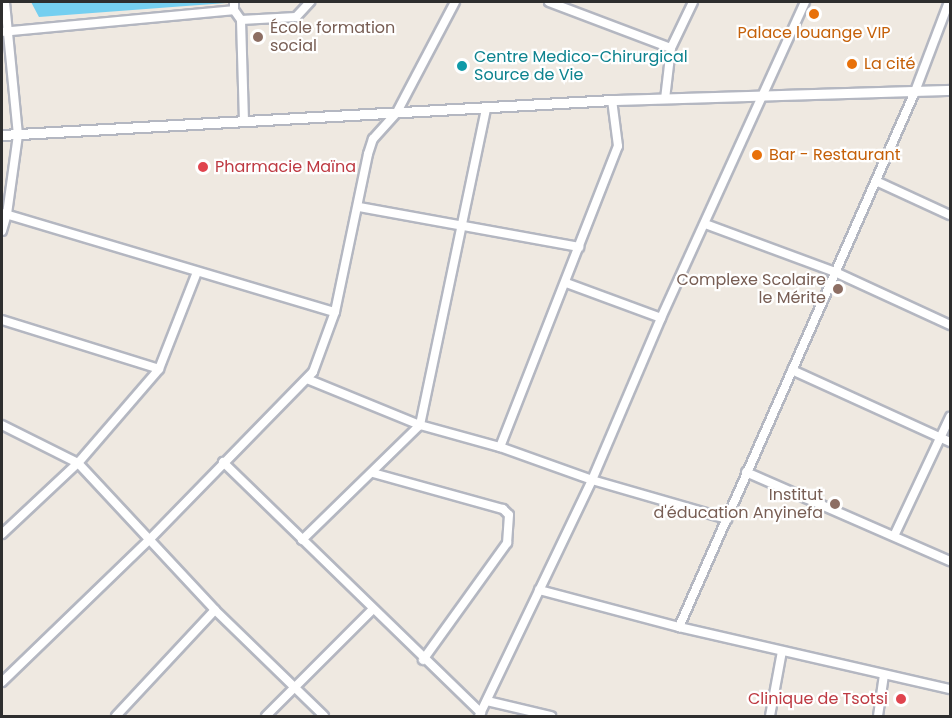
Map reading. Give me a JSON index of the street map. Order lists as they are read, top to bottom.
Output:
{
  "places": [
    "Palace louange VIP",
    "École formation social",
    "La cité",
    "Centre Medico-Chirurgical Source de Vie",
    "Bar - Restaurant",
    "Pharmacie Maïna",
    "Complexe Scolaire le Mérite",
    "Institut d'éducation Anyinefa",
    "Clinique de Tsotsi"
  ]
}
